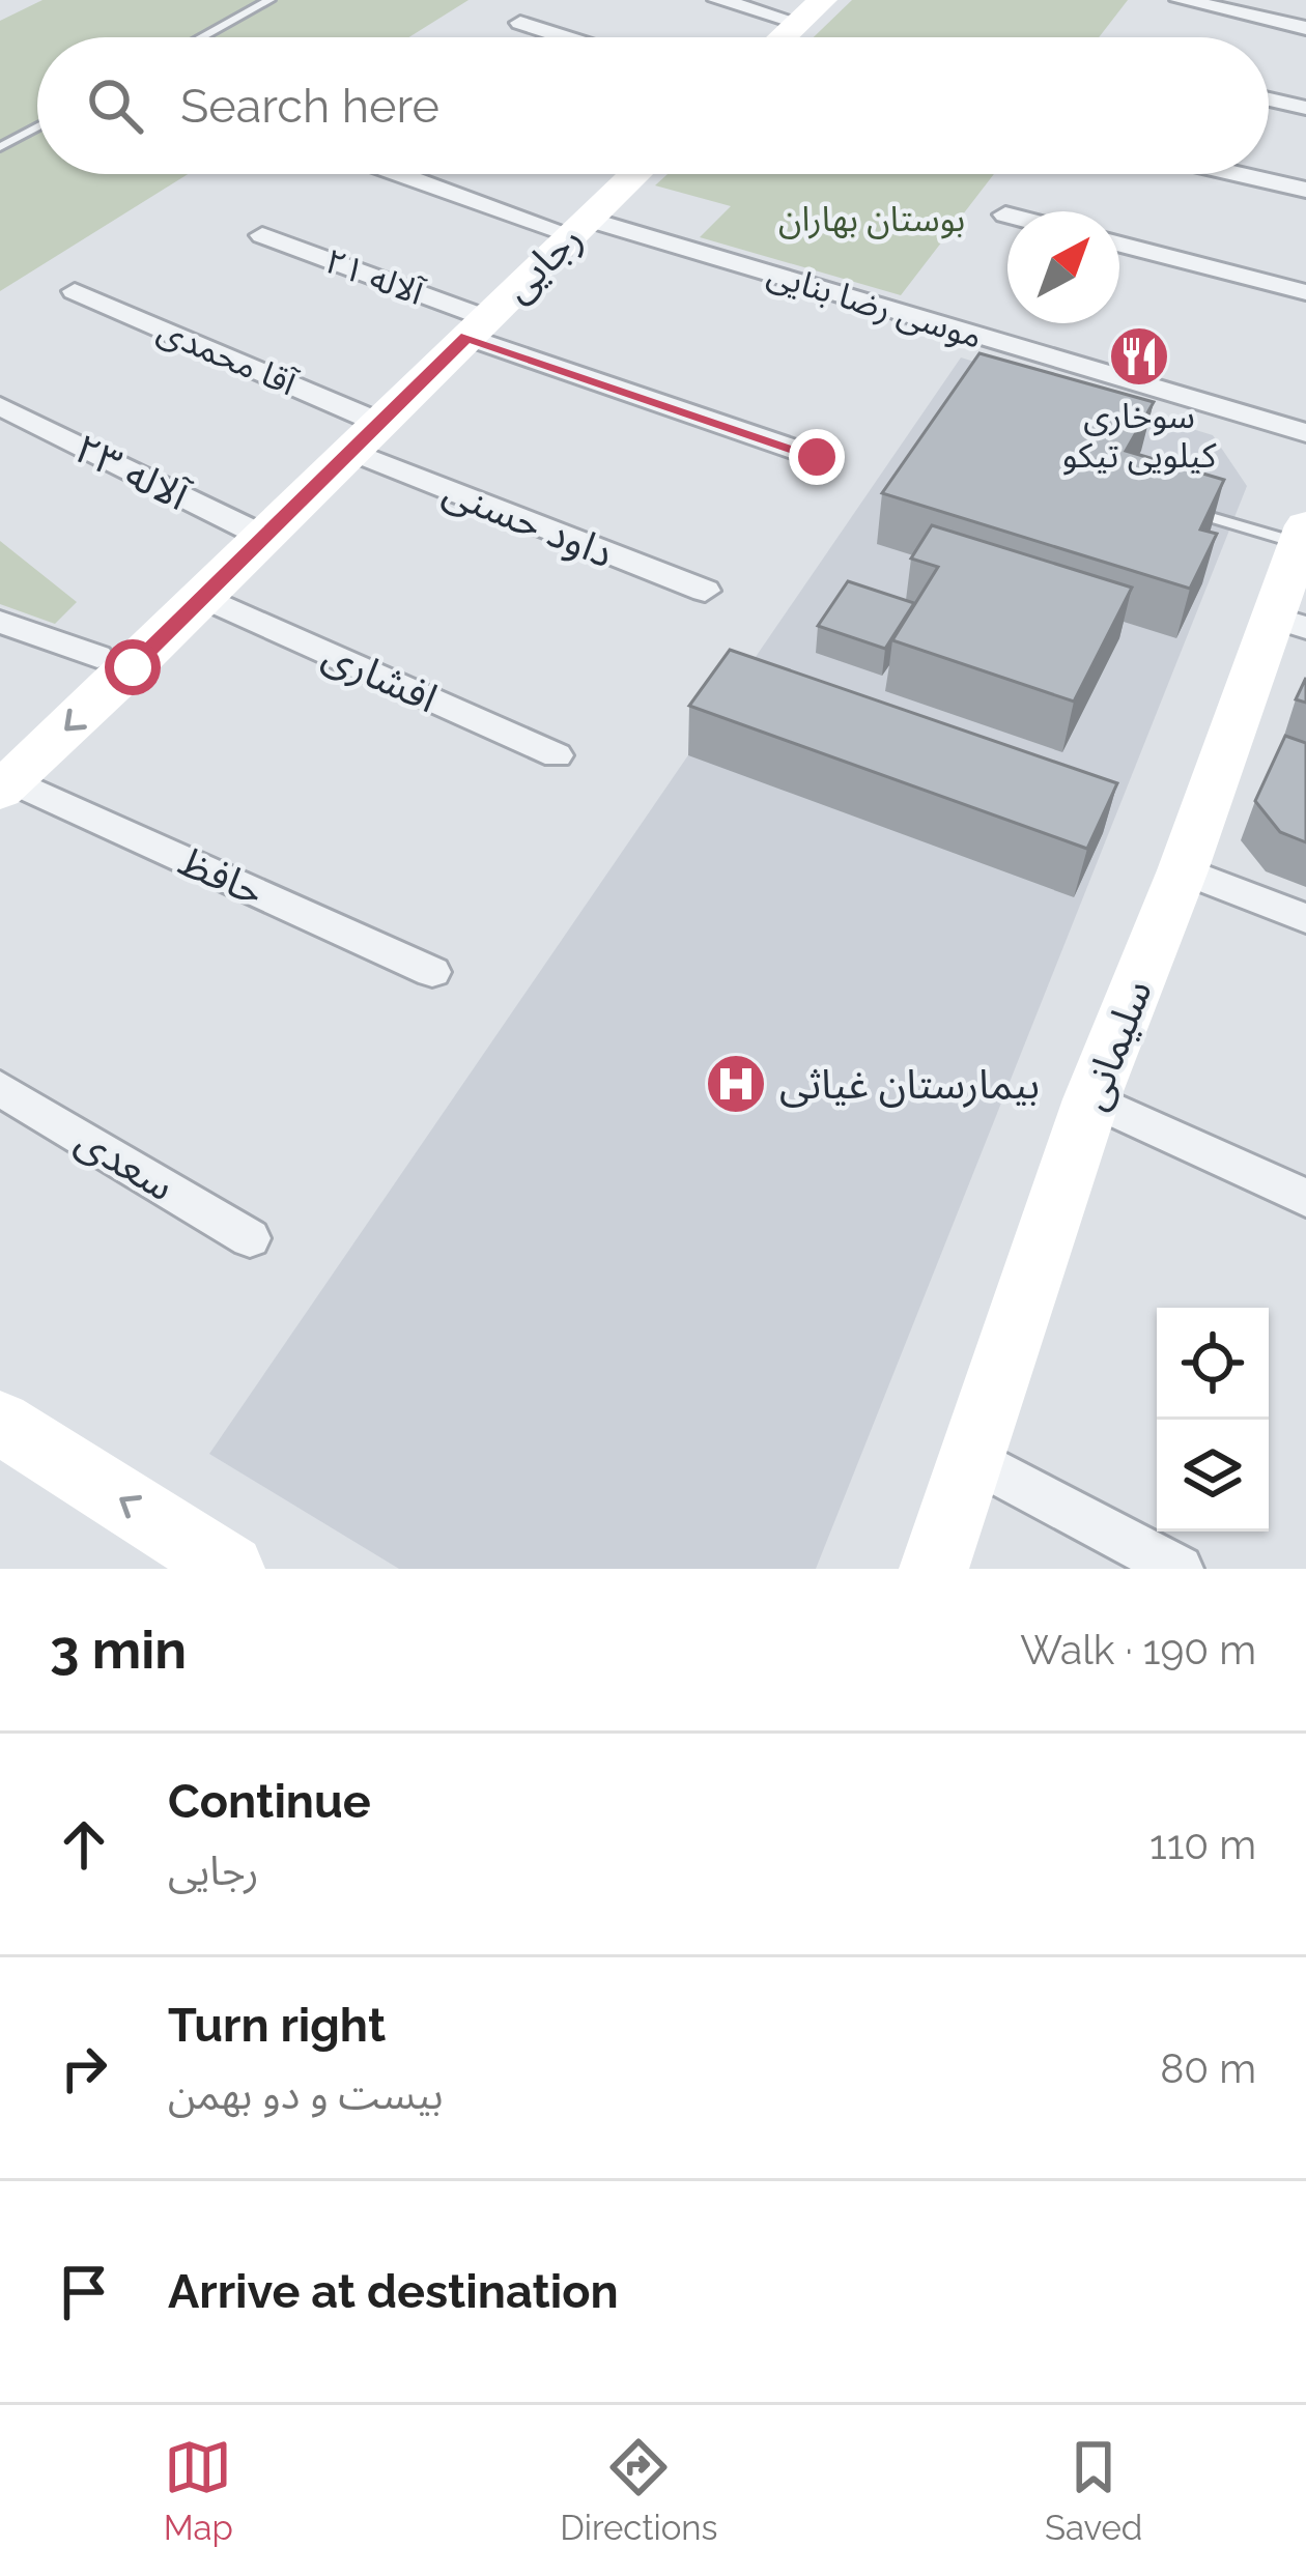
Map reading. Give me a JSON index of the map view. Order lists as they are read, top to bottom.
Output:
{
  "streets": {
    "street": [
      "رجایی",
      "آلاله ۲۱",
      "موسی رضا بنایی",
      "آقا محمدی",
      "آلاله ۲۳",
      "داود حسنی",
      "افشاری",
      "حافظ",
      "سلیمانی",
      "سعدی"
    ]
  },
  "crossings": [
    ["رجایی", "آلاله ۲۱"],
    ["رجایی", "موسی رضا بنایی"],
    ["رجایی", "آقا محمدی"],
    ["رجایی", "آلاله ۲۳"],
    ["رجایی", "داود حسنی"],
    ["رجایی", "افشاری"],
    ["رجایی", "حافظ"],
    ["آقا محمدی", "داود حسنی"]
  ],
  "parks": ["بوستان بهاران"],
  "places": {
    "restaurant": ["سوخاری کیلویی تیکو"],
    "hospital": ["بیمارستان غیاثی"]
  },
  "north": "top right",
  "page": {
    "search": "Search here",
    "heading": ["3 min", "Walk · 190 m"],
    "list": [
      ["Continue", "رجایی", "110 m"],
      ["Turn right", "بیست و دو بهمن", "80 m"],
      "Arrive at destination"
    ],
    "nav": ["Map", "Directions", "Saved"]
  }
}
